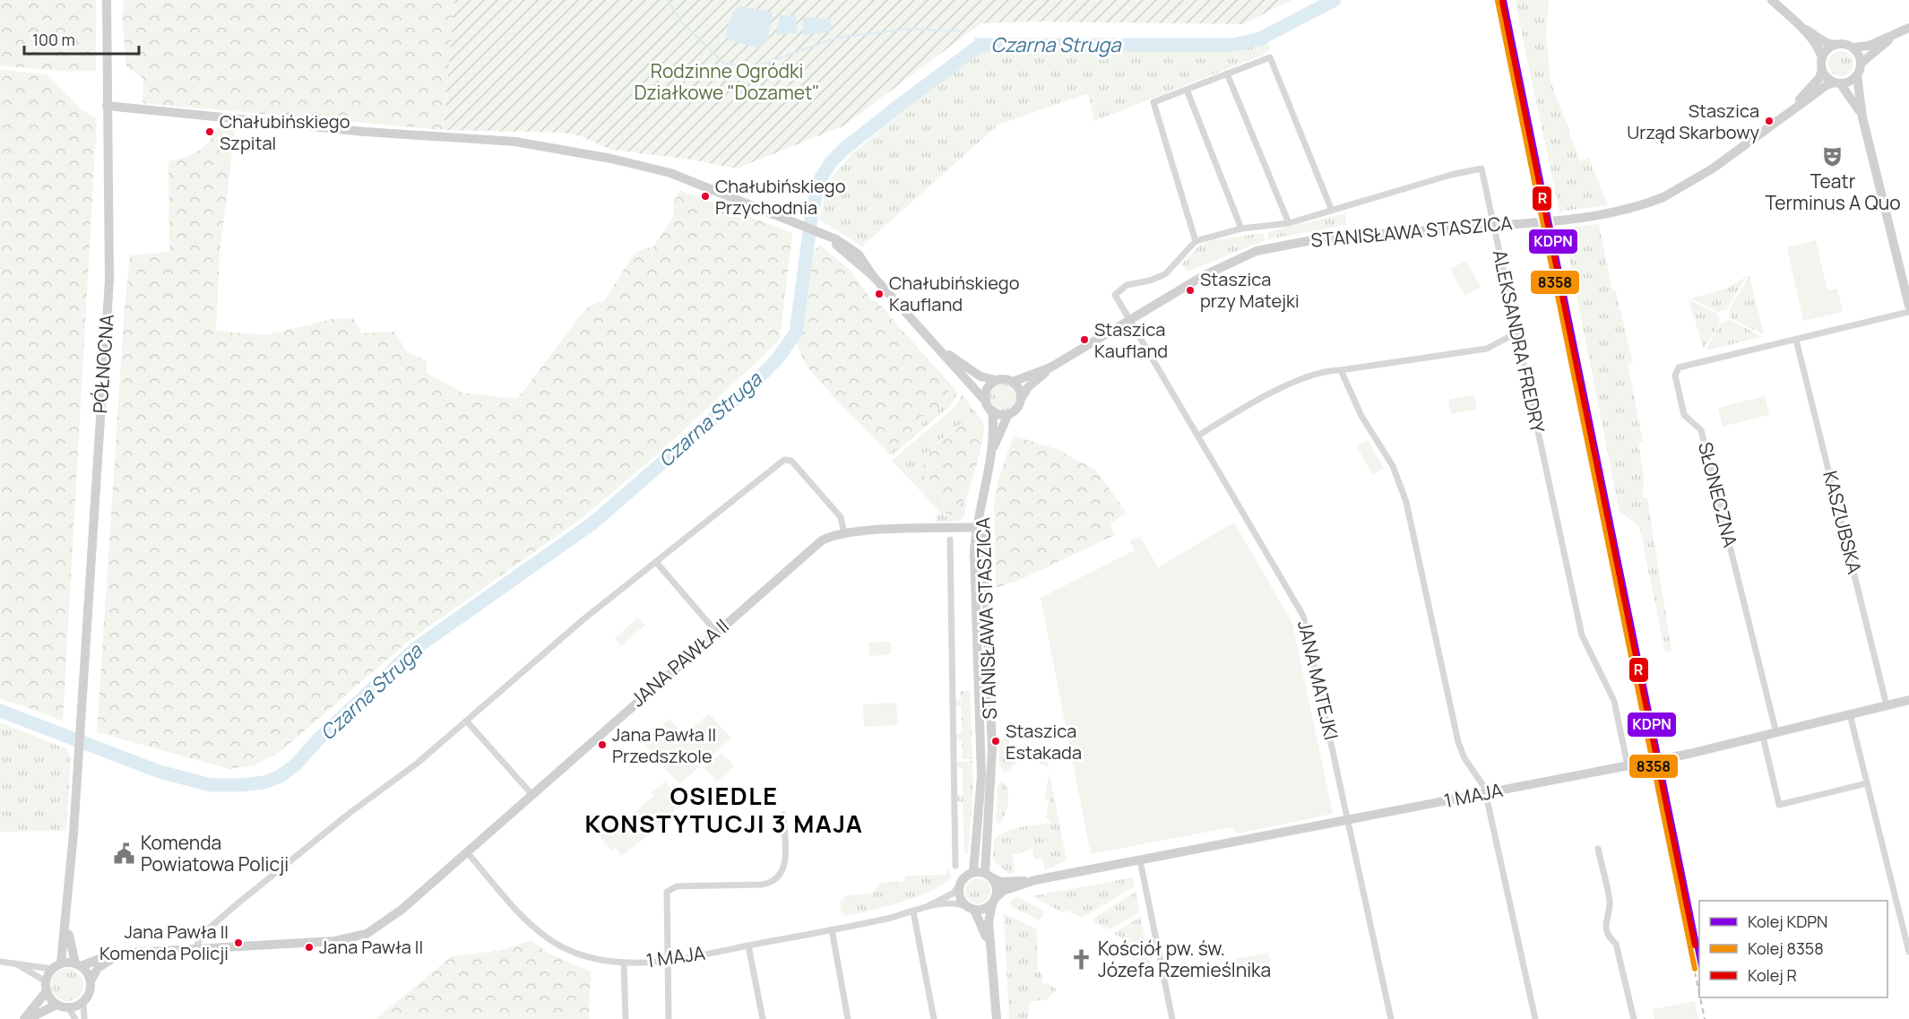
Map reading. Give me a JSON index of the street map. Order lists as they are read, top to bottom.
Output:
{
  "streets": {
    "street": [
      "STANISŁAWA STASZICA",
      "ALEKSANDRA FREDRY",
      "PÓŁNOCNA",
      "SŁONECZNA",
      "KASZUBSKA",
      "JANA PAWŁA II",
      "JANA MATEJKI",
      "1 MAJA"
    ]
  },
  "crossings": [
    ["STANISŁAWA STASZICA", "JANA PAWŁA II"],
    ["STANISŁAWA STASZICA", "JANA MATEJKI"],
    ["STANISŁAWA STASZICA", "1 MAJA"],
    ["ALEKSANDRA FREDRY", "1 MAJA"],
    ["SŁONECZNA", "KASZUBSKA"],
    ["SŁONECZNA", "1 MAJA"],
    ["KASZUBSKA", "1 MAJA"],
    ["JANA PAWŁA II", "1 MAJA"],
    ["JANA MATEJKI", "1 MAJA"]
  ],
  "districts": ["OSIEDLE KONSTYTUCJI 3 MAJA"],
  "water": ["Czarna Struga"],
  "parks": ["Rodzinne Ogródki Działkowe \"Dozamet\""],
  "places": {
    "other": [
      "Staszica Urząd Skarbowy",
      "Chałubińskiego Szpital",
      "Chałubińskiego Przychodnia",
      "Staszica przy Matejki",
      "Chałubińskiego Kaufland",
      "Staszica Kaufland",
      "Staszica Estakada",
      "Jana Pawła II Przedszkole",
      "Jana Pawła II Komenda Policji",
      "Jana Pawła II"
    ],
    "theatre": ["Teatr Terminus A Quo"],
    "public building": ["Komenda Powiatowa Policji"],
    "church": ["Kościół pw. św. Józefa Rzemieślnika"]
  },
  "lines": ["rail line KDPN", "rail line 8358", "rail line R"],
  "legend": ["Kolej KDPN", "Kolej 8358", "Kolej R"],
  "scale_bar": "100 m"
}
